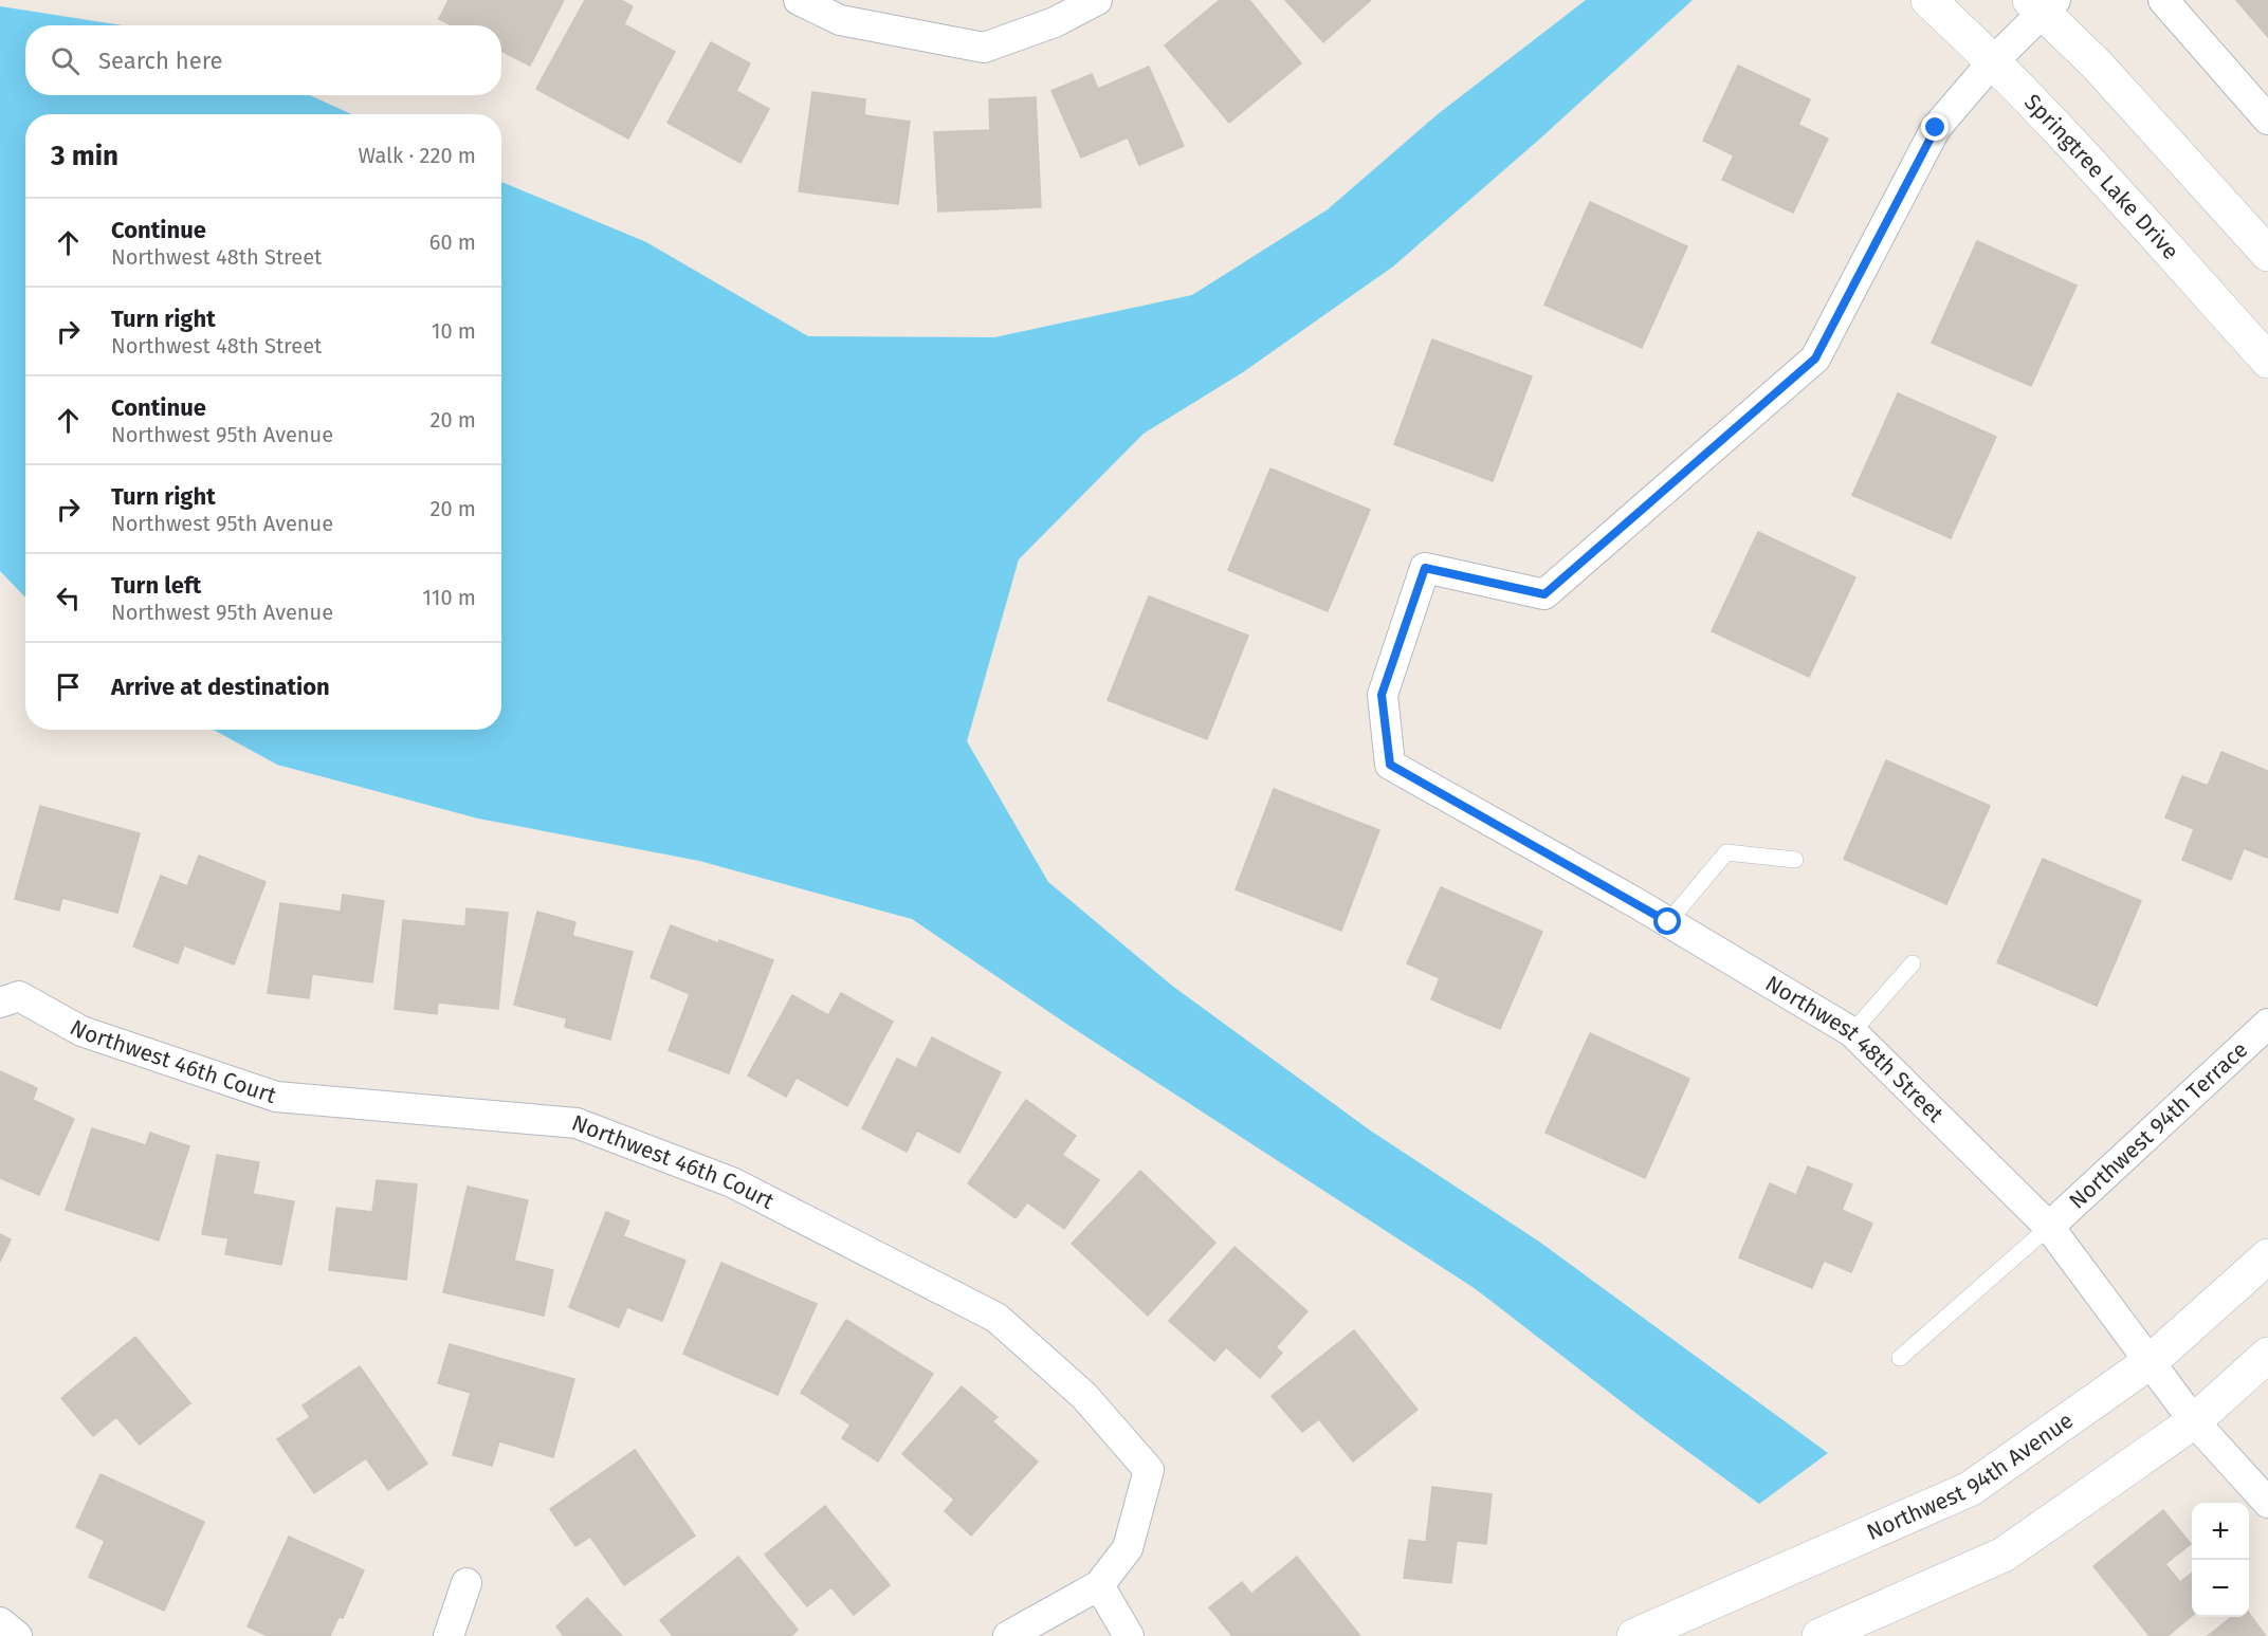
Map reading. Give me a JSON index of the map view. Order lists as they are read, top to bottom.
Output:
{
  "streets": {
    "street": [
      "Springtree Lake Drive",
      "Northwest 48th Street",
      "Northwest 46th Court",
      "Northwest 94th Terrace",
      "Northwest 94th Avenue"
    ]
  },
  "crossings": [
    ["Springtree Lake Drive", "Northwest 48th Street"],
    ["Northwest 48th Street", "Northwest 94th Terrace"],
    ["Northwest 48th Street", "Northwest 94th Avenue"]
  ],
  "page": {
    "search": "Search here",
    "heading": ["3 min", "Walk · 220 m"],
    "list": [
      ["Continue", "Northwest 48th Street", "60 m"],
      ["Turn right", "Northwest 48th Street", "10 m"],
      ["Continue", "Northwest 95th Avenue", "20 m"],
      ["Turn right", "Northwest 95th Avenue", "20 m"],
      ["Turn left", "Northwest 95th Avenue", "110 m"],
      "Arrive at destination"
    ],
    "map_buttons": ["+", "−"]
  }
}
